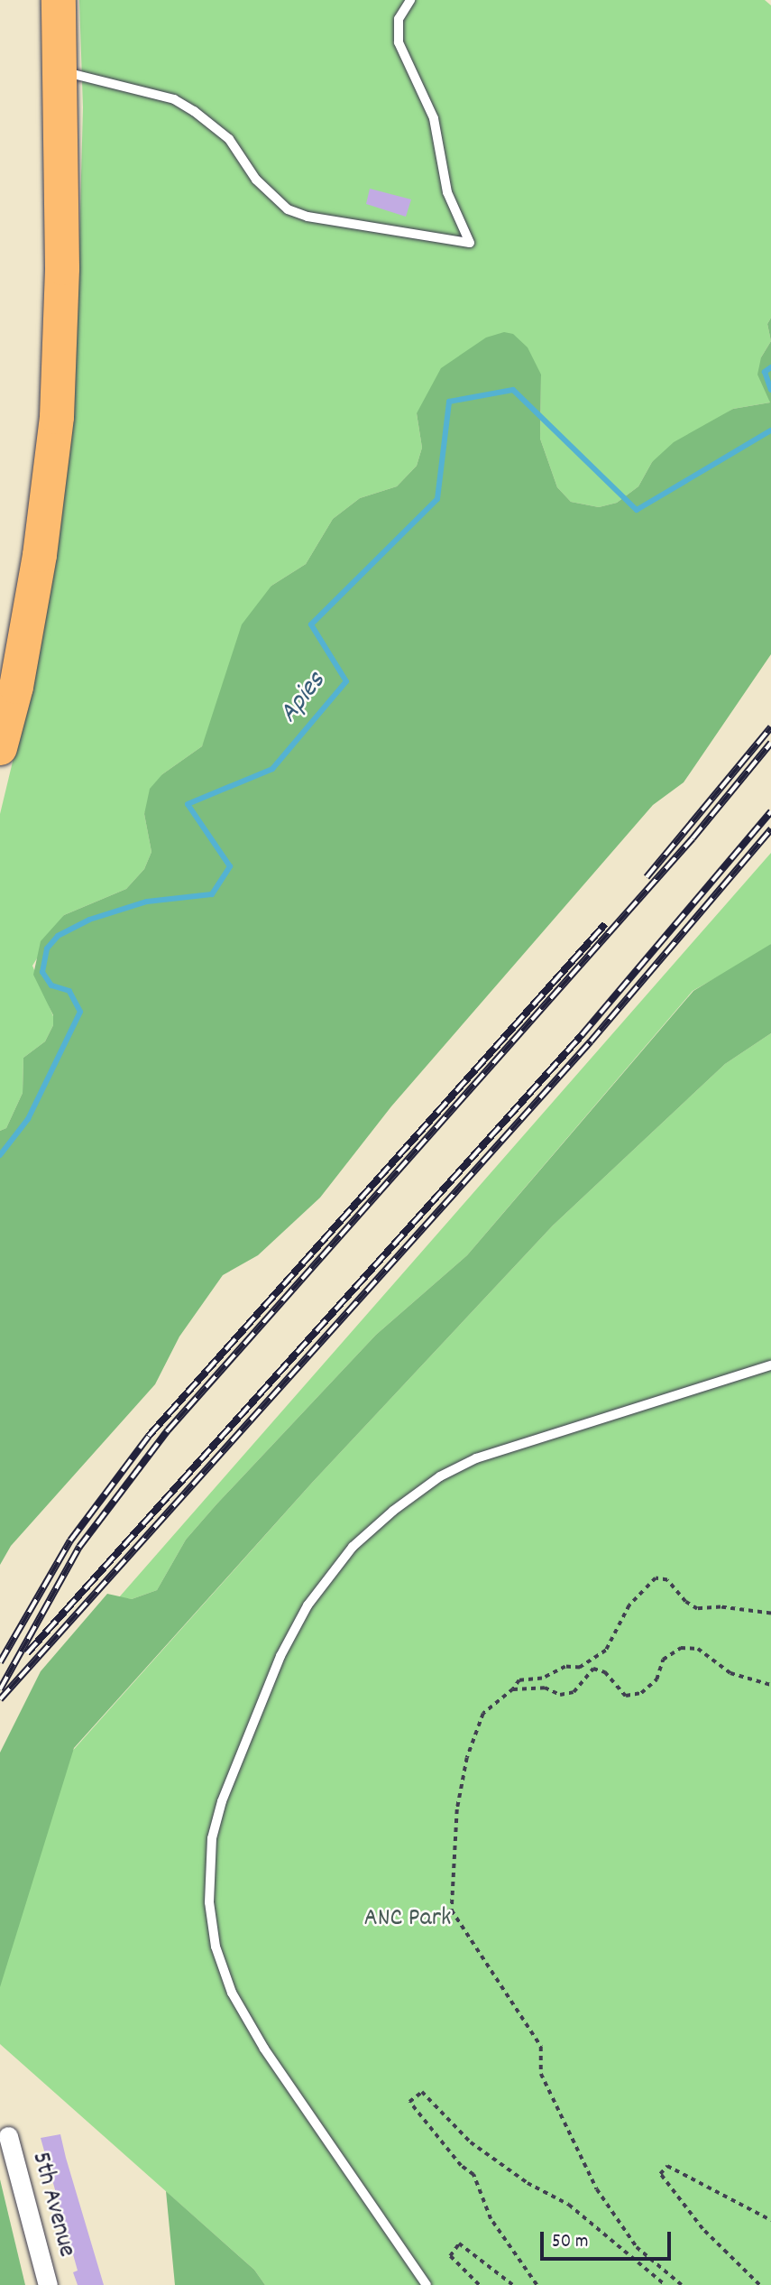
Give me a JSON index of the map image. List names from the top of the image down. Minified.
{"streets":{"street":["5th Avenue"]},"water":["Apies"],"parks":["ANC Park"],"scale_bar":"50 m"}
